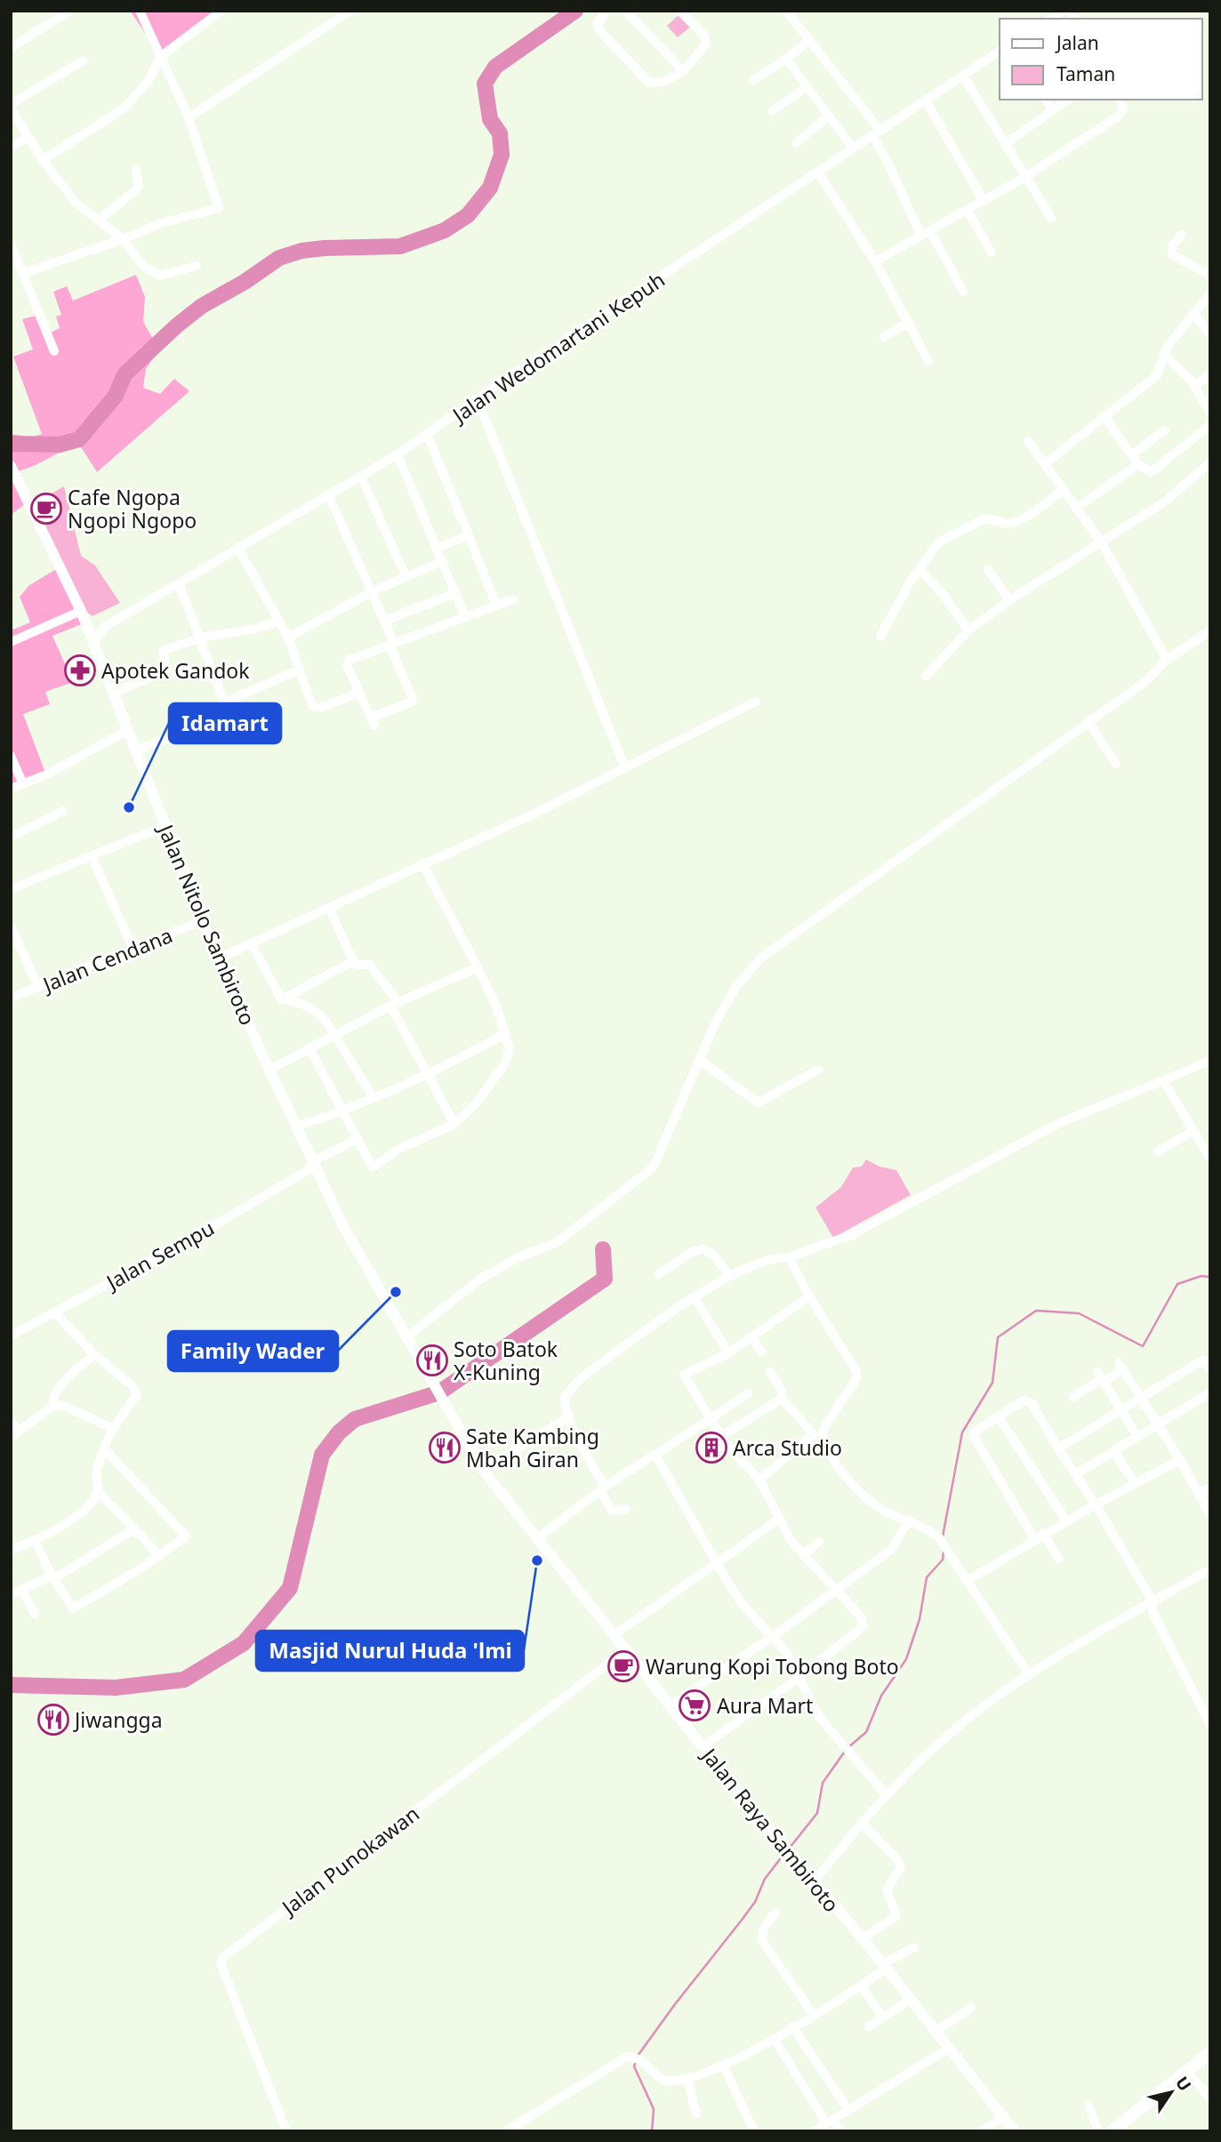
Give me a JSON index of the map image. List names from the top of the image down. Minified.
{"streets":{"street":["Jalan Wedomartani Kepuh","Jalan Nitolo Sambiroto","Jalan Cendana","Jalan Sempu","Jalan Raya Sambiroto","Jalan Punokawan"]},"crossings":[["Jalan Wedomartani Kepuh","Jalan Nitolo Sambiroto"],["Jalan Nitolo Sambiroto","Jalan Cendana"],["Jalan Nitolo Sambiroto","Jalan Sempu"],["Jalan Nitolo Sambiroto","Jalan Raya Sambiroto"],["Jalan Raya Sambiroto","Jalan Punokawan"]],"places":{"cafe":["Cafe Ngopa Ngopi Ngopo","Warung Kopi Tobong Boto"],"pharmacy":["Apotek Gandok"],"other":["Idamart","Family Wader","Masjid Nurul Huda 'lmi"],"restaurant":["Soto Batok X-Kuning","Sate Kambing Mbah Giran","Jiwangga"],"building":["Arca Studio"],"supermarket":["Aura Mart"]},"legend":["Jalan","Taman"],"north":"top right"}
